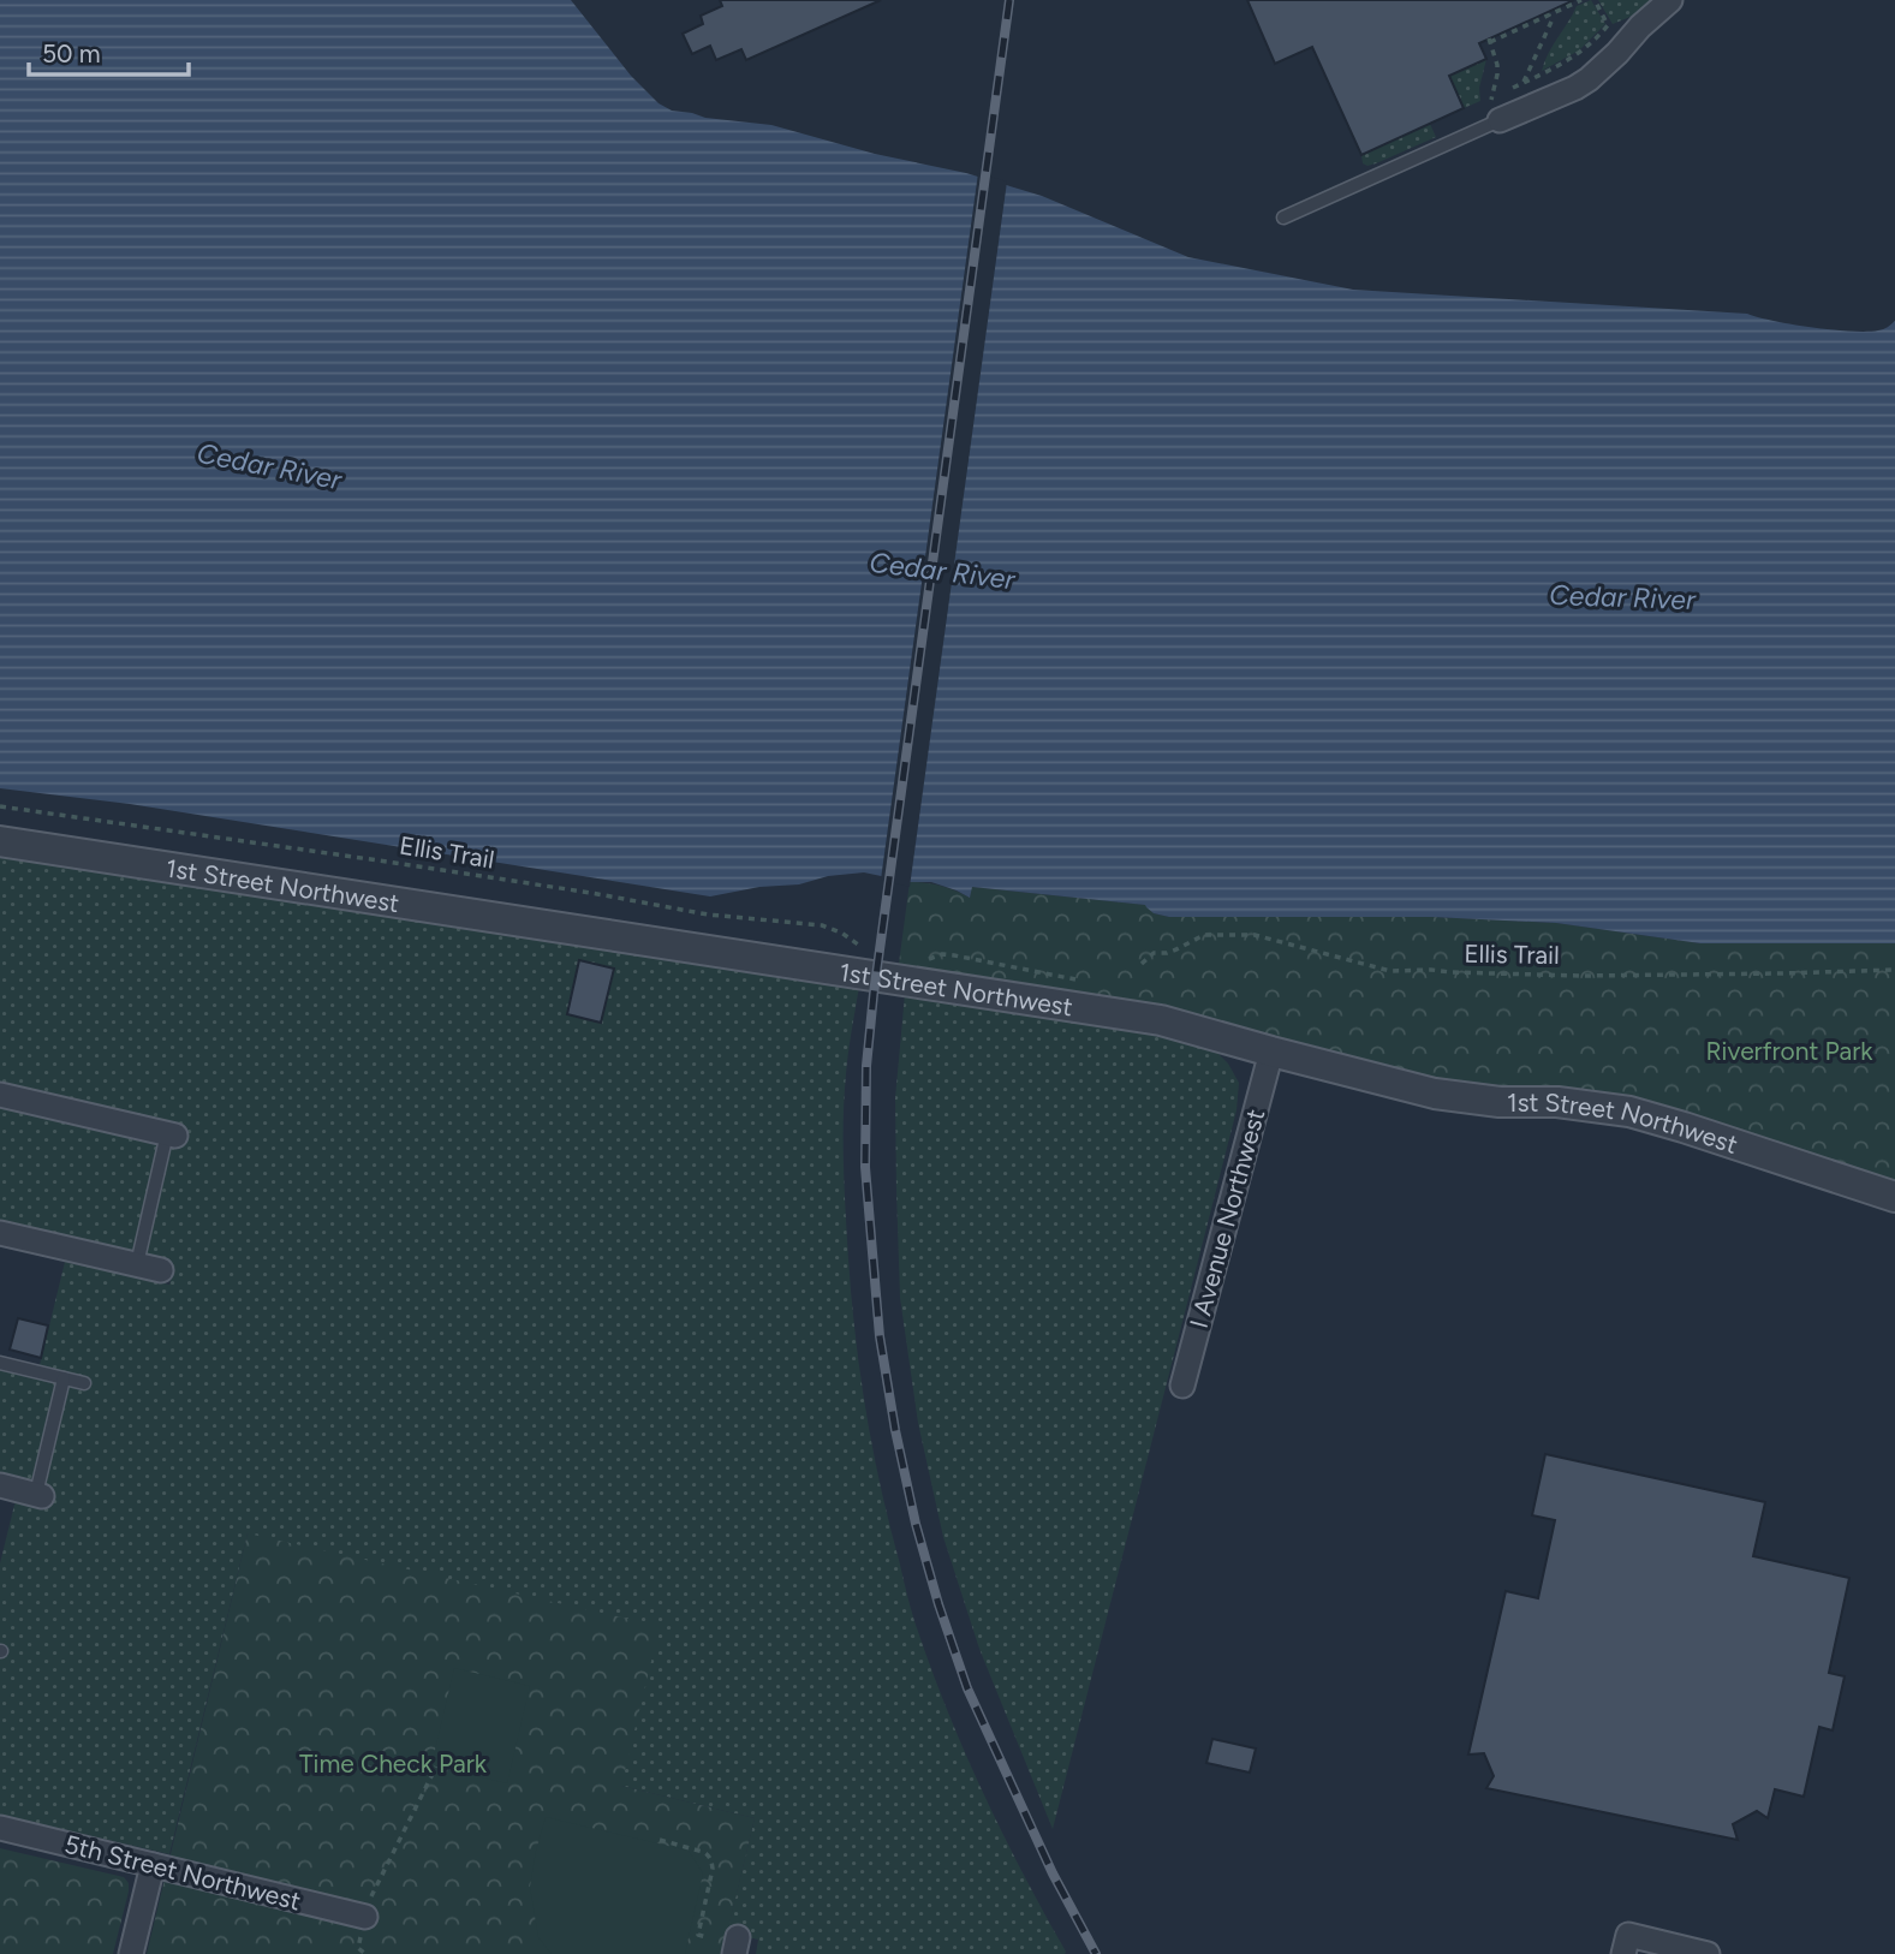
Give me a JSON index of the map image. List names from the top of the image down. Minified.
{"streets":{"street":["1st Street Northwest","I Avenue Northwest","5th Street Northwest"],"path":["Ellis Trail"]},"crossings":[["1st Street Northwest","I Avenue Northwest"]],"water":["Cedar River"],"parks":["Riverfront Park","Time Check Park"],"scale_bar":"50 m"}
